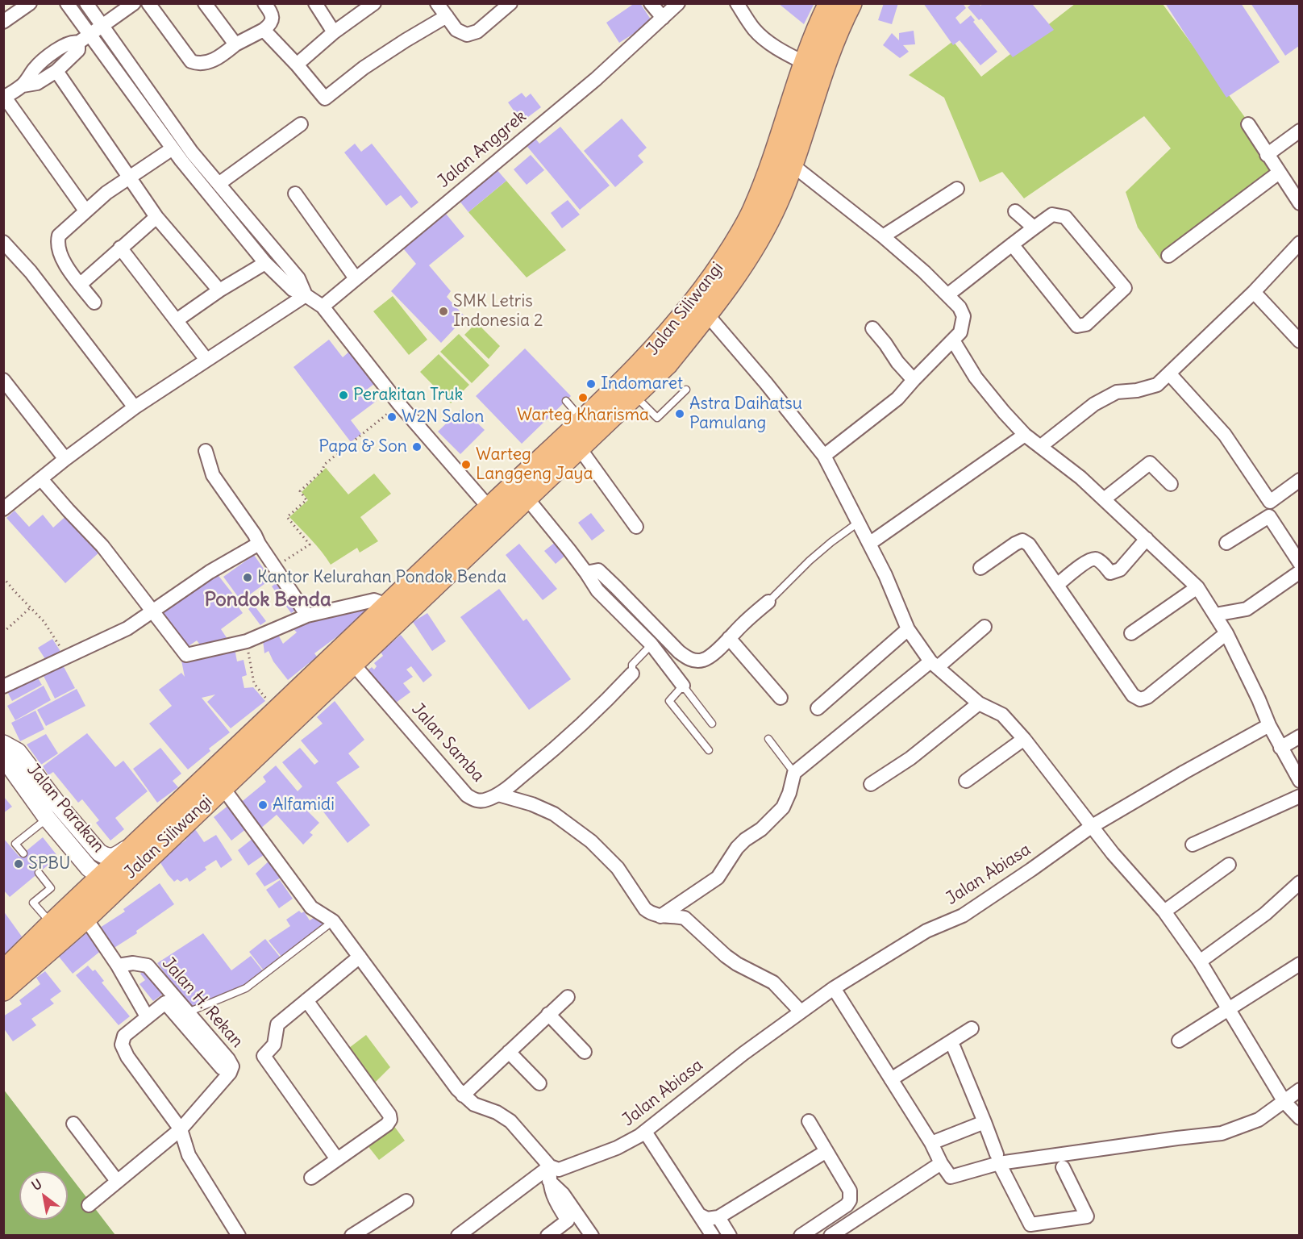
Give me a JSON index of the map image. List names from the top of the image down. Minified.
{"streets":{"main road":["Jalan Siliwangi"],"street":["Jalan Anggrek","Jalan Samba","Jalan Parakan","Jalan Abiasa","Jalan H. Rekan"]},"crossings":[["Jalan Siliwangi","Jalan Samba"],["Jalan Siliwangi","Jalan Parakan"]],"districts":["Pondok Benda"],"places":["SMK Letris Indonesia 2","Indomaret","Perakitan Truk","Warteg Kharisma","Astra Daihatsu Pamulang","W2N Salon","Papa & Son","Warteg Langgeng Jaya","Kantor Kelurahan Pondok Benda","Alfamidi","SPBU"],"north":"top left"}
